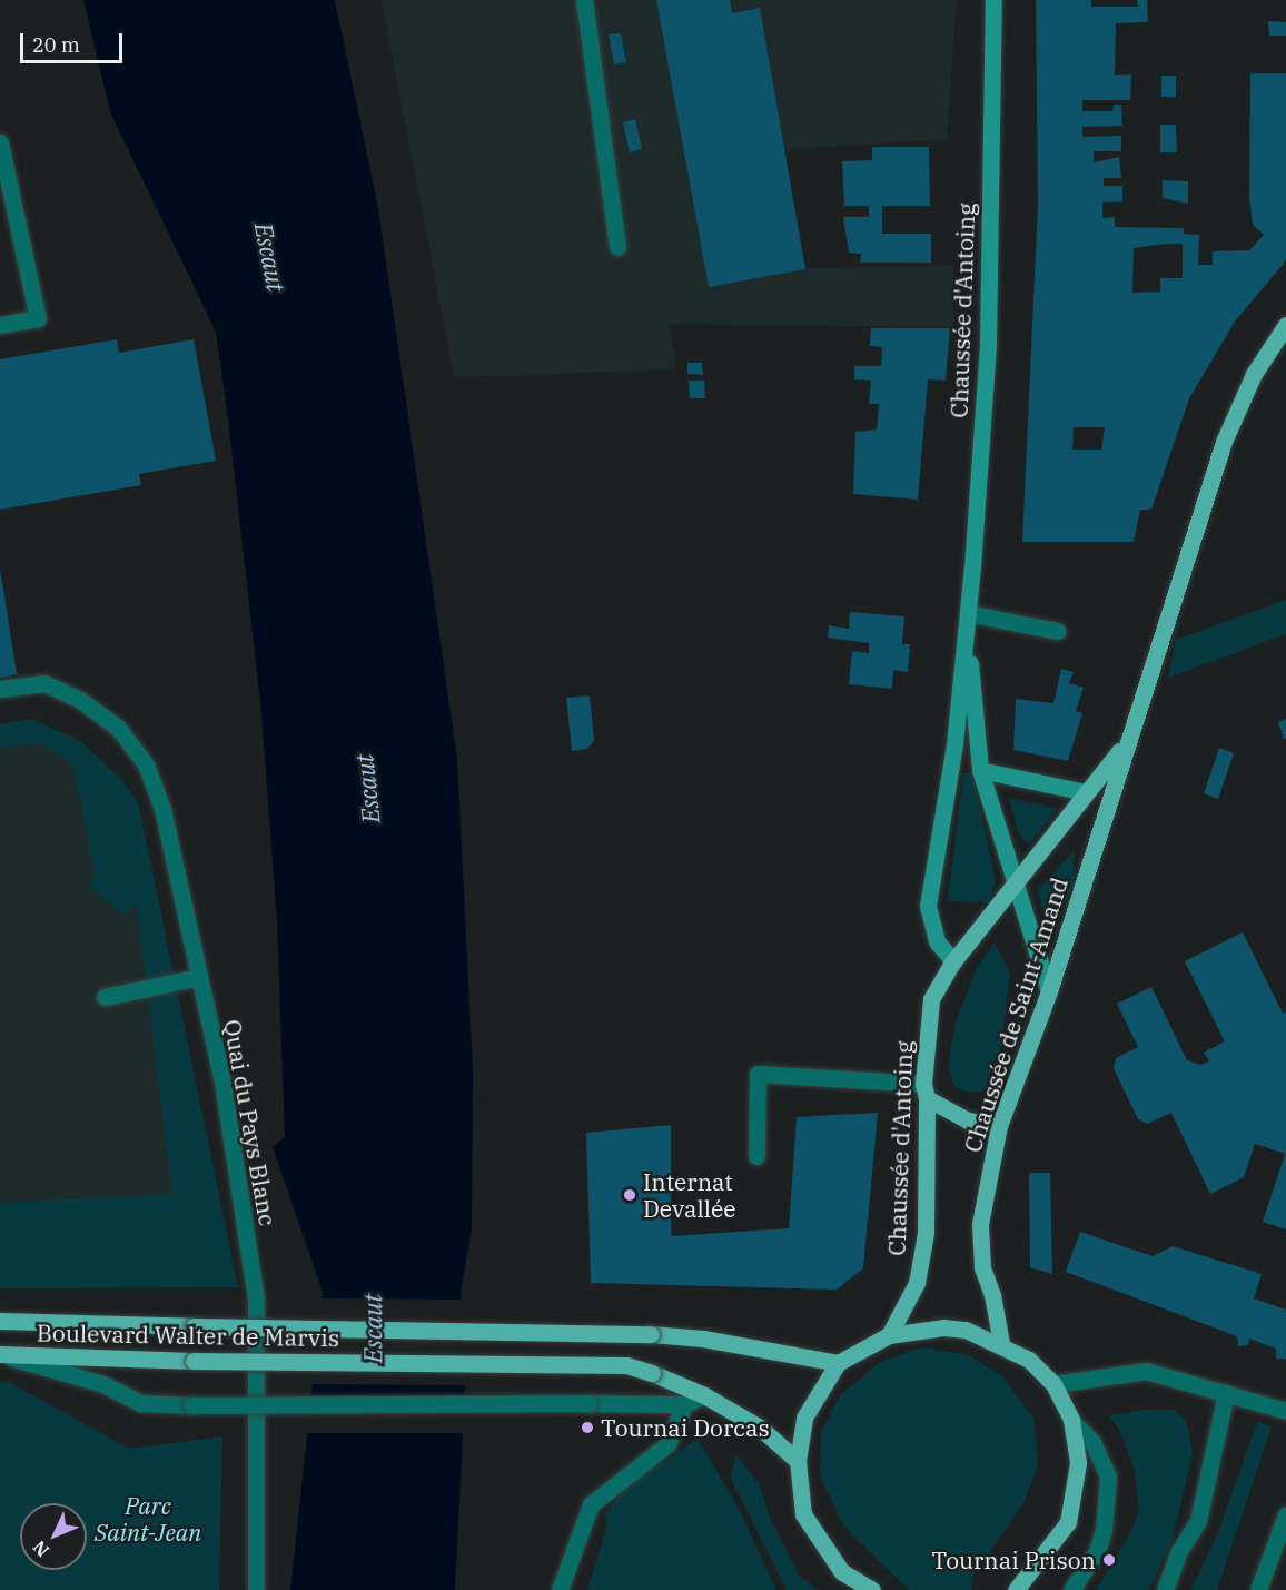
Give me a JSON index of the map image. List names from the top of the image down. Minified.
{"streets":{"main road":["Chaussée d'Antoing","Chaussée de Saint-Amand","Boulevard Walter de Marvis"],"street":["Quai du Pays Blanc"]},"crossings":[["Chaussée d'Antoing","Chaussée de Saint-Amand"]],"water":["Escaut"],"parks":["Parc Saint-Jean"],"places":["Internat Devallée","Tournai Dorcas","Tournai Prison"],"scale_bar":"20 m","north":"bottom left"}
